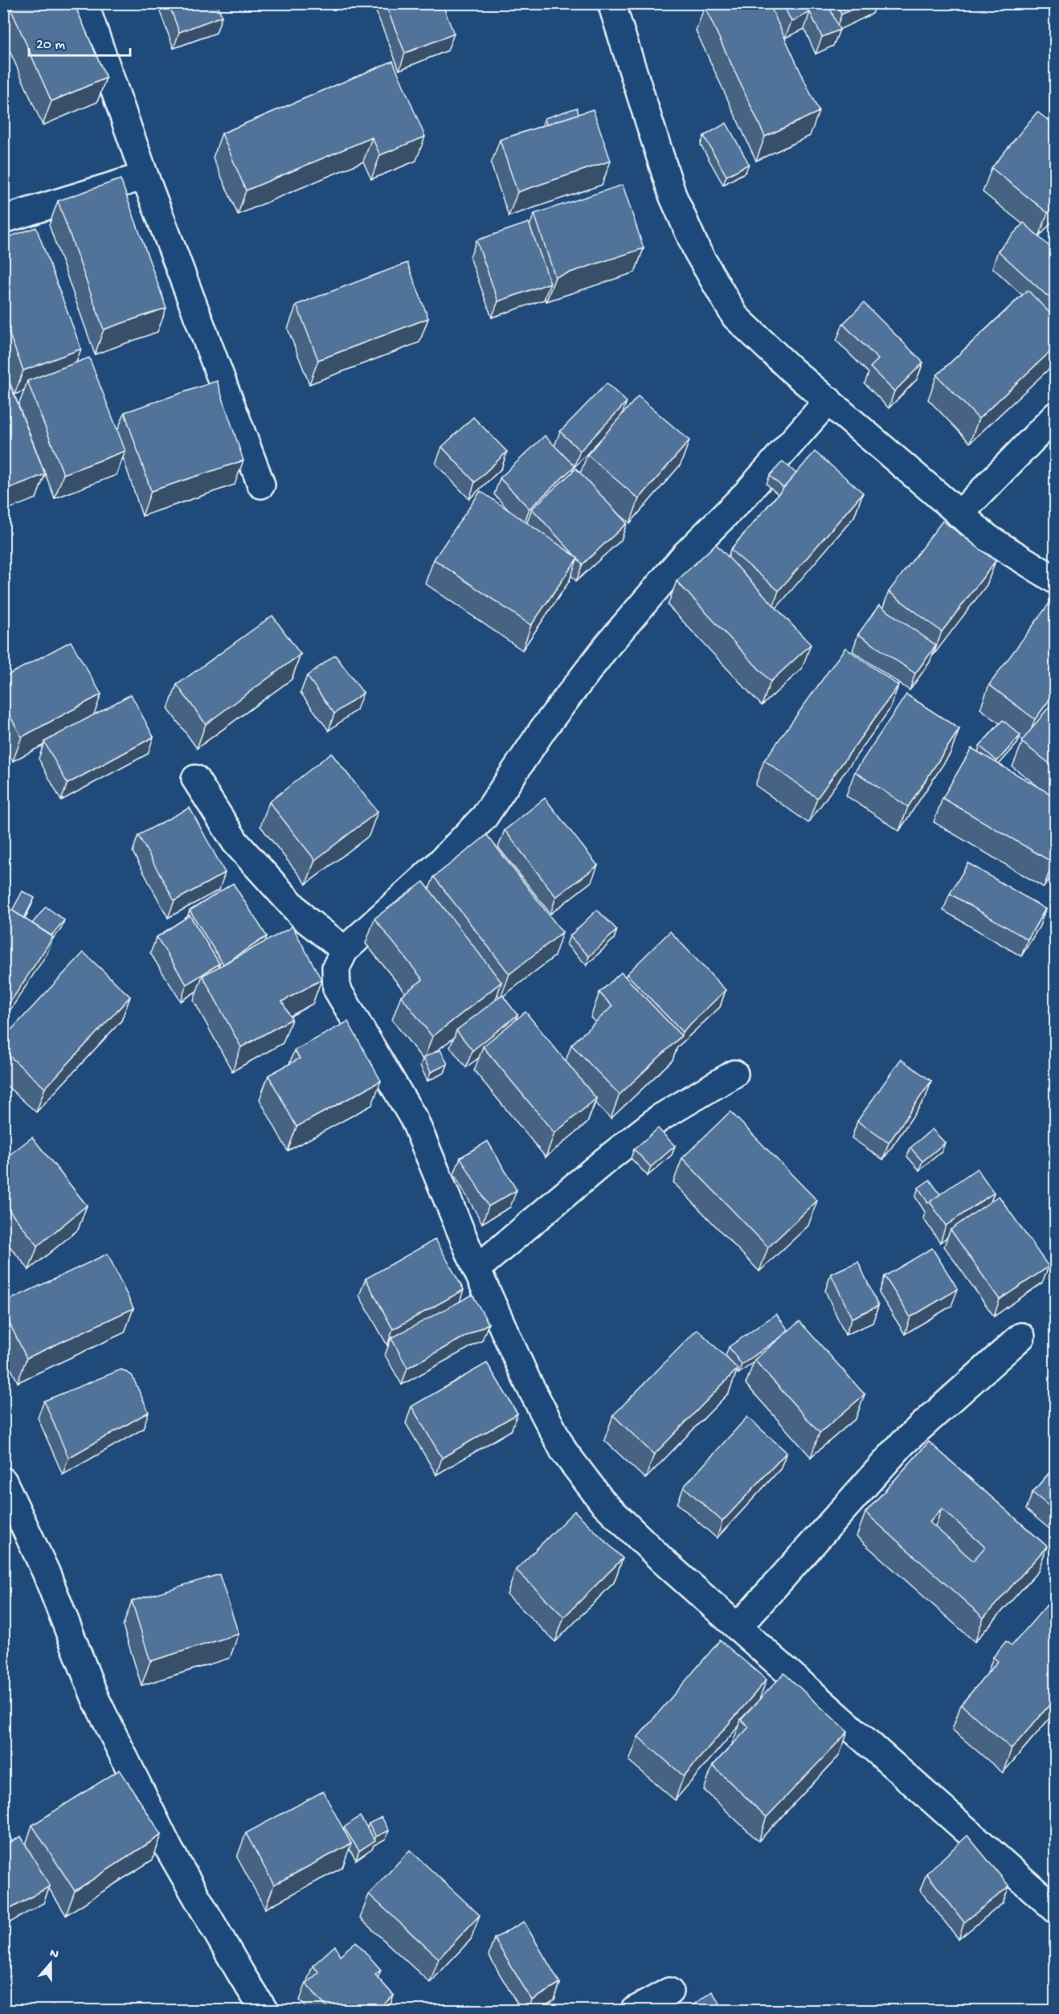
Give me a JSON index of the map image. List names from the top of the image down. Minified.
{"scale_bar":"20 m","north":"top"}
